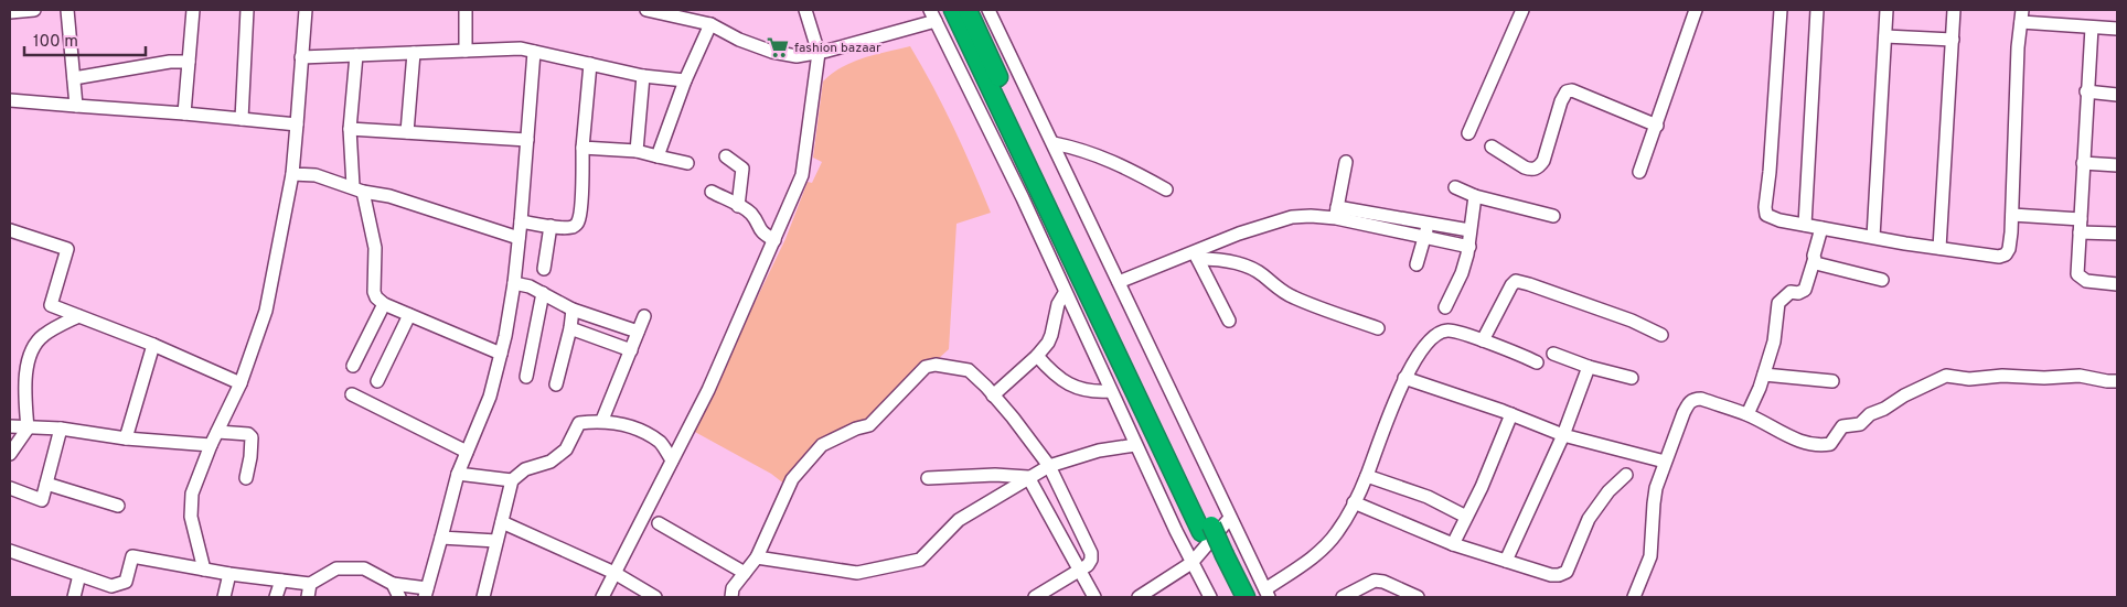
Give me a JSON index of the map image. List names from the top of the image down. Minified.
{"places":{"supermarket":["fashion bazaar"]},"scale_bar":"100 m"}
